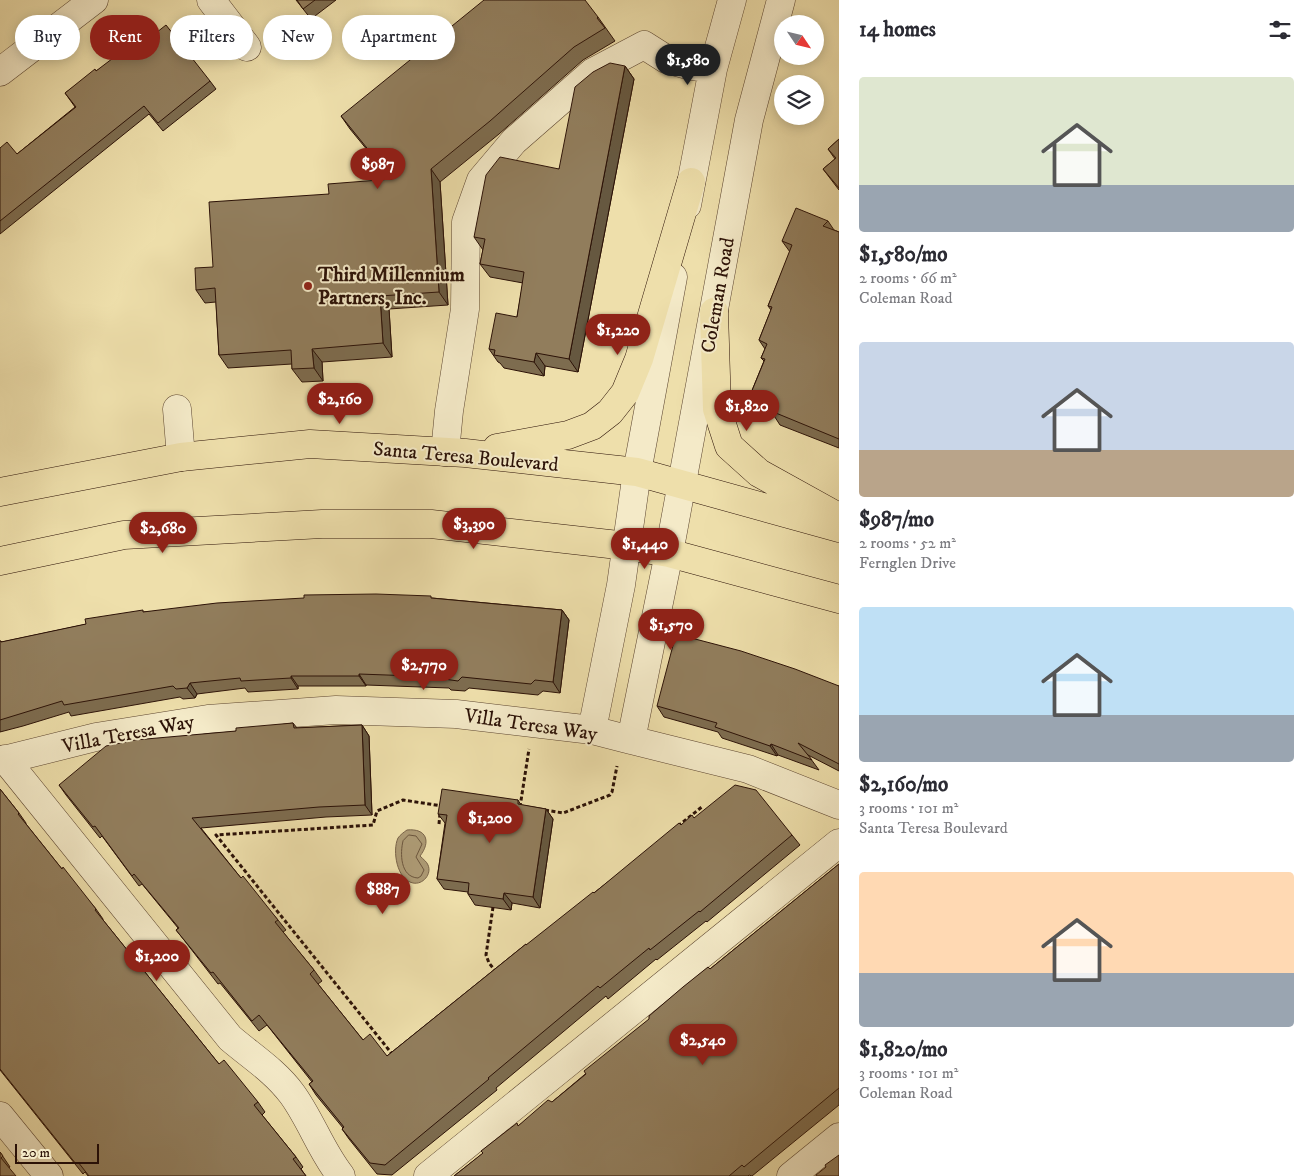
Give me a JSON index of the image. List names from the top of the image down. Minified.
{"streets":{"main road":["Santa Teresa Boulevard"],"street":["Coleman Road","Villa Teresa Way"]},"crossings":[["Coleman Road","Santa Teresa Boulevard"],["Coleman Road","Villa Teresa Way"]],"places":["Third Millennium Partners, Inc."],"scale_bar":"20 m","north":"bottom right","page":{"heading":"14 homes","chip":["Buy","Rent","Filters","New","Apartment"],"price":["$1,580","$987","$1,220","$2,160","$1,820","$3,390","$2,680","$1,440","$1,570","$2,770","$1,200","$887","$1,200","$2,540"],"list":[{"name":"$1,580/mo","note":"2 rooms · 66 m² · Coleman Road"},{"name":"$987/mo","note":"2 rooms · 52 m² · Fernglen Drive"},{"name":"$2,160/mo","note":"3 rooms · 101 m² · Santa Teresa Boulevard"},{"name":"$1,820/mo","note":"3 rooms · 101 m² · Coleman Road"}],"scale":"20 m"}}
